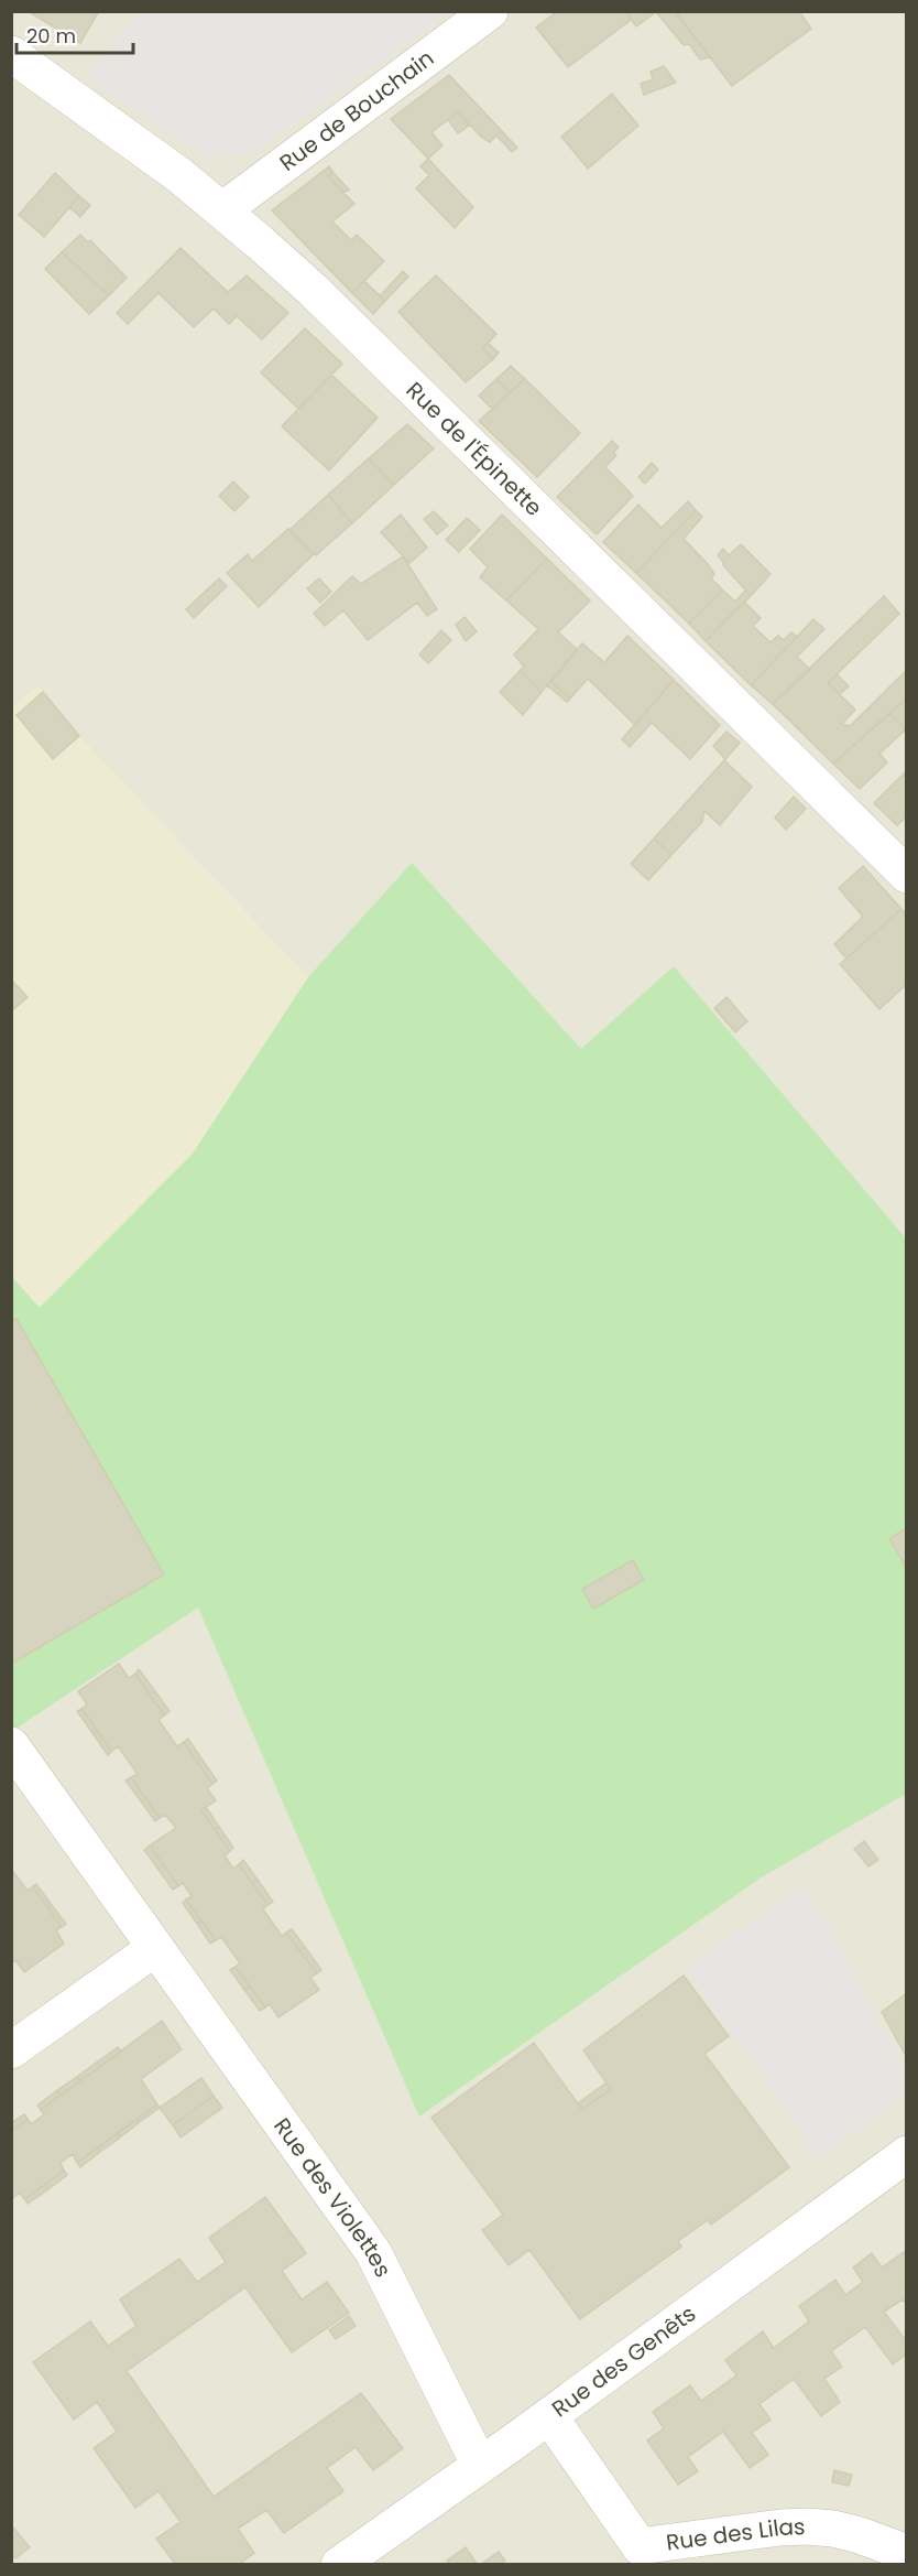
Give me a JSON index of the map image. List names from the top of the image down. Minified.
{"streets":{"street":["Rue de Bouchain","Rue de l'Épinette","Rue des Violettes","Rue des Genêts","Rue des Lilas"]},"crossings":[["Rue de Bouchain","Rue de l'Épinette"],["Rue des Violettes","Rue des Genêts"],["Rue des Genêts","Rue des Lilas"]],"scale_bar":"20 m"}
